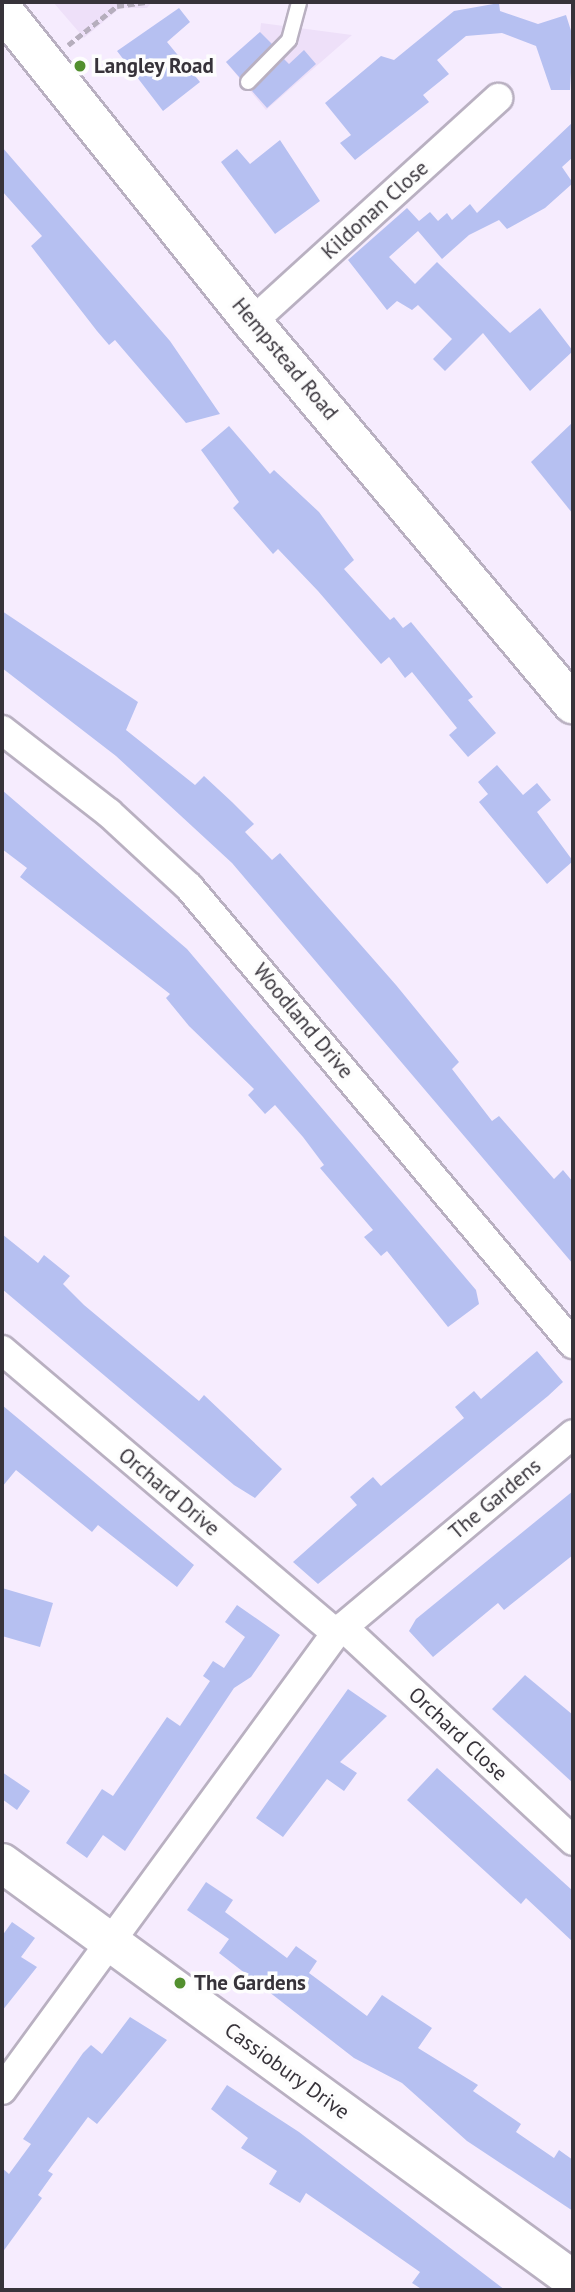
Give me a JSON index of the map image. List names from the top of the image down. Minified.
{"streets":{"main road":["Hempstead Road","Cassiobury Drive"],"street":["Kildonan Close","Woodland Drive","Orchard Drive","The Gardens","Orchard Close"]},"crossings":[["Kildonan Close","Hempstead Road"],["Orchard Drive","The Gardens"],["Orchard Drive","Orchard Close"],["The Gardens","Orchard Close"],["The Gardens","Cassiobury Drive"]],"places":["Langley Road","The Gardens"]}
